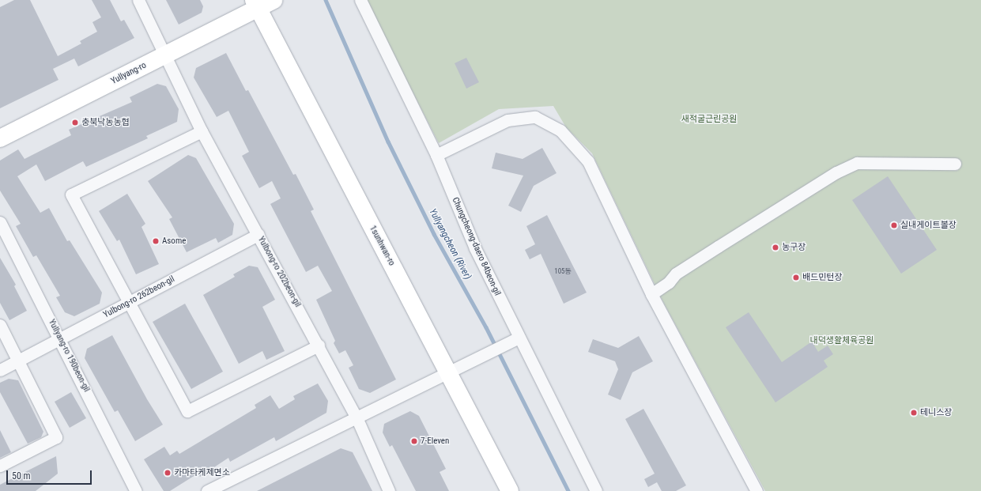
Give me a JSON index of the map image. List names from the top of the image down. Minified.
{"streets":{"main road":["Yullyang-ro","1sunhwan-ro"],"street":["Chungcheong-daero 84beon-gil","Yulbong-ro 202beon-gil","Yulbong-ro 262beon-gil","Yullyang-ro 190beon-gil"]},"crossings":[["Yullyang-ro","1sunhwan-ro"],["Yullyang-ro","Yulbong-ro 202beon-gil"],["Yulbong-ro 202beon-gil","Yulbong-ro 262beon-gil"],["Yulbong-ro 262beon-gil","Yullyang-ro 190beon-gil"]],"water":["Yullyangcheon (River)"],"parks":["새적굴근린공원","내덕생활체육공원"],"places":["충북낙농농협","실내게이트볼장","Asome","농구장","배드민턴장","테니스장","7-Eleven","카마타케제면소"],"house_numbers":["105동"],"scale_bar":"50 m"}
